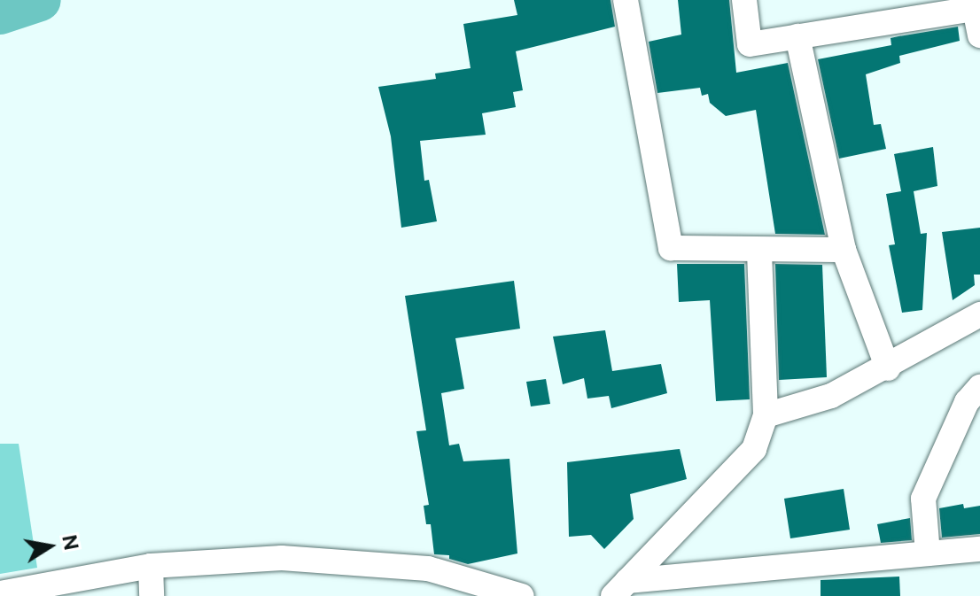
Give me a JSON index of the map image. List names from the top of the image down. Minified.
{"north":"right"}
